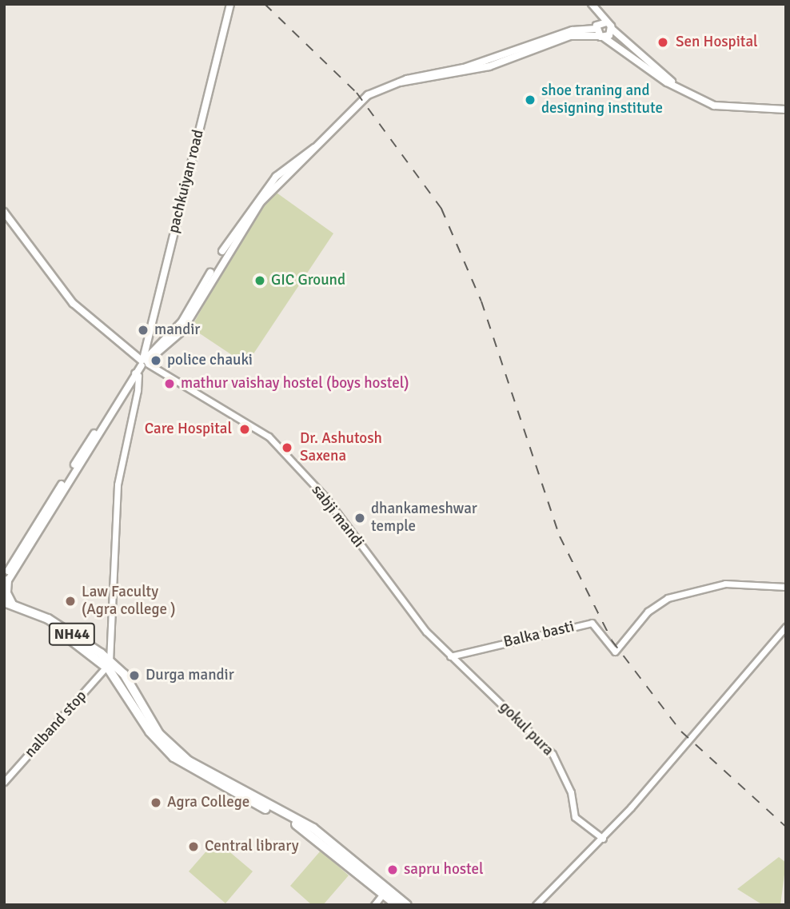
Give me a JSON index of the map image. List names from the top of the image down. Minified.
{"streets":{"highway":["NH44"],"main road":["pachkuiyan road"],"street":["sabji mandi","Balka basti","nalband stop","gokul pura"]},"crossings":[["pachkuiyan road","sabji mandi"],["sabji mandi","Balka basti"],["sabji mandi","gokul pura"],["NH44","nalband stop"],["Balka basti","gokul pura"]],"places":["Sen Hospital","shoe traning and designing institute","GIC Ground","mandir","police chauki","mathur vaishay hostel (boys hostel)","Care Hospital","Dr. Ashutosh Saxena","dhankameshwar temple","Law Faculty (Agra college )","Durga mandir","Agra College","Central library","sapru hostel"]}
